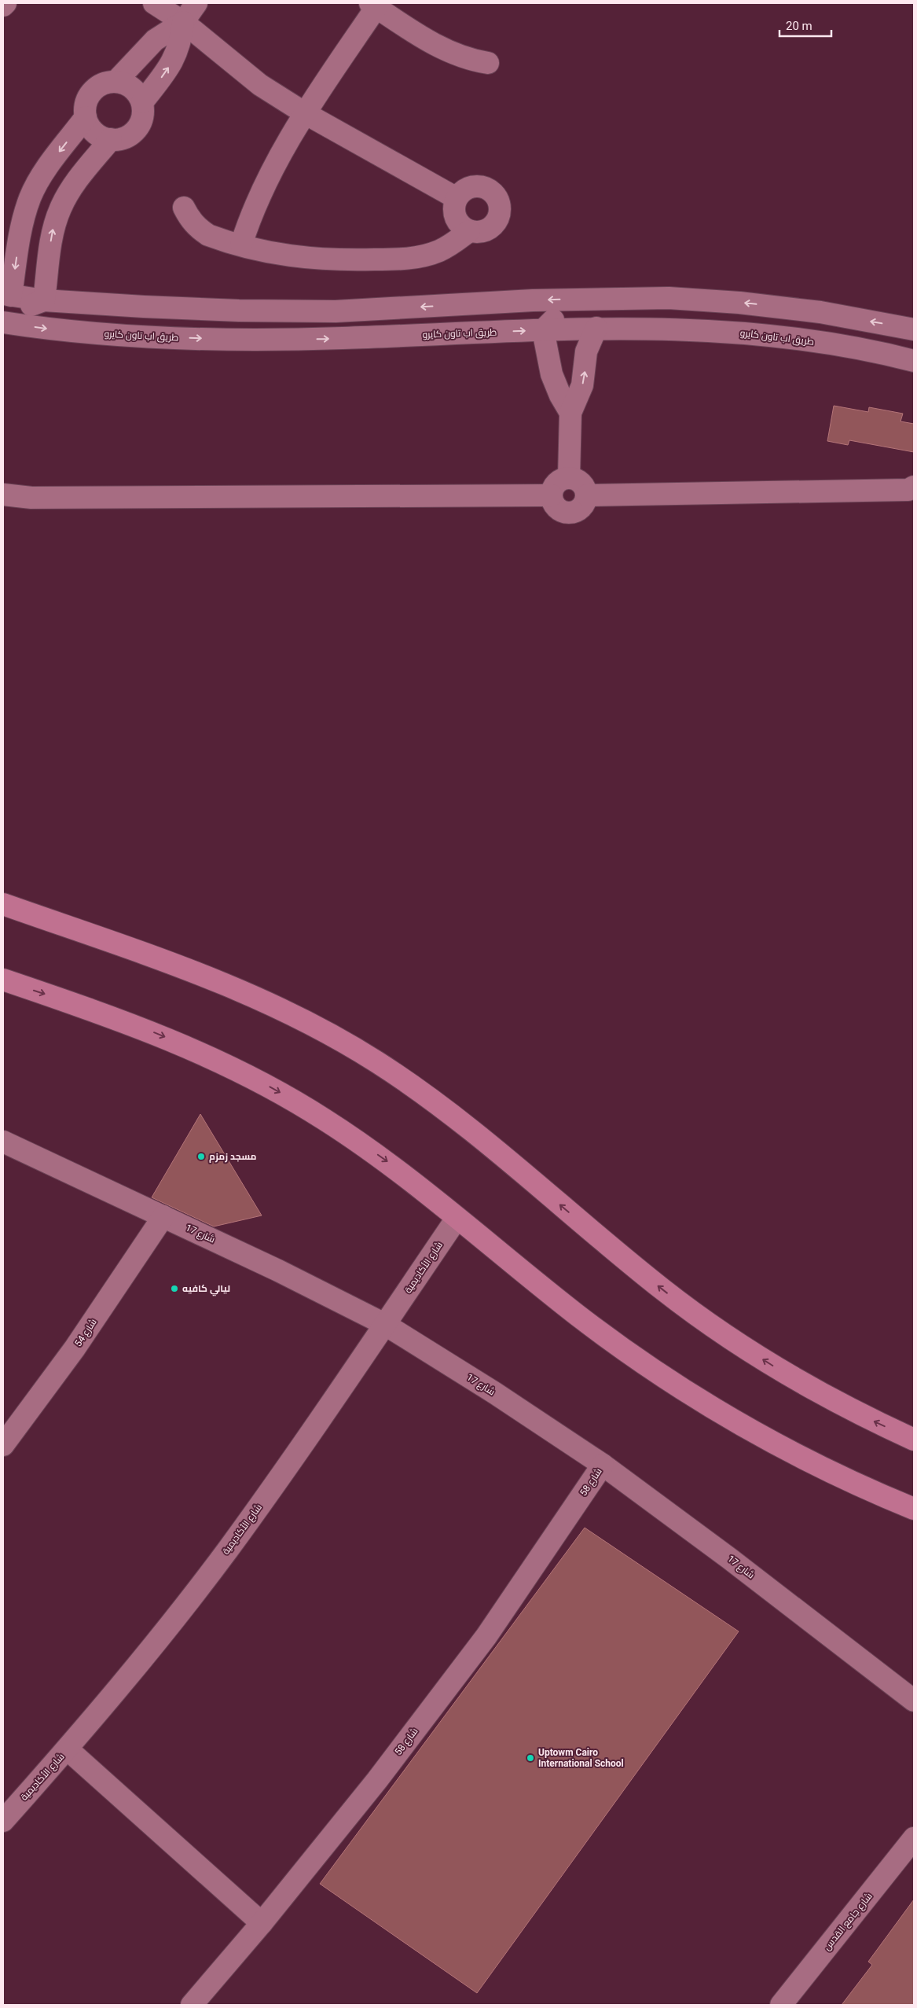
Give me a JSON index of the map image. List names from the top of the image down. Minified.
{"streets":{"street":["طريق اب تاون كايرو","شارع 17","شارع الأكاديمية","شارع 54","شارع 58","شارع جامع القدس"]},"crossings":[["شارع 17","شارع الأكاديمية"],["شارع 17","شارع 54"],["شارع 17","شارع 58"]],"places":["مسجد زمزم","ليالي كافيه","Uptowm Cairo International School"],"scale_bar":"20 m"}
